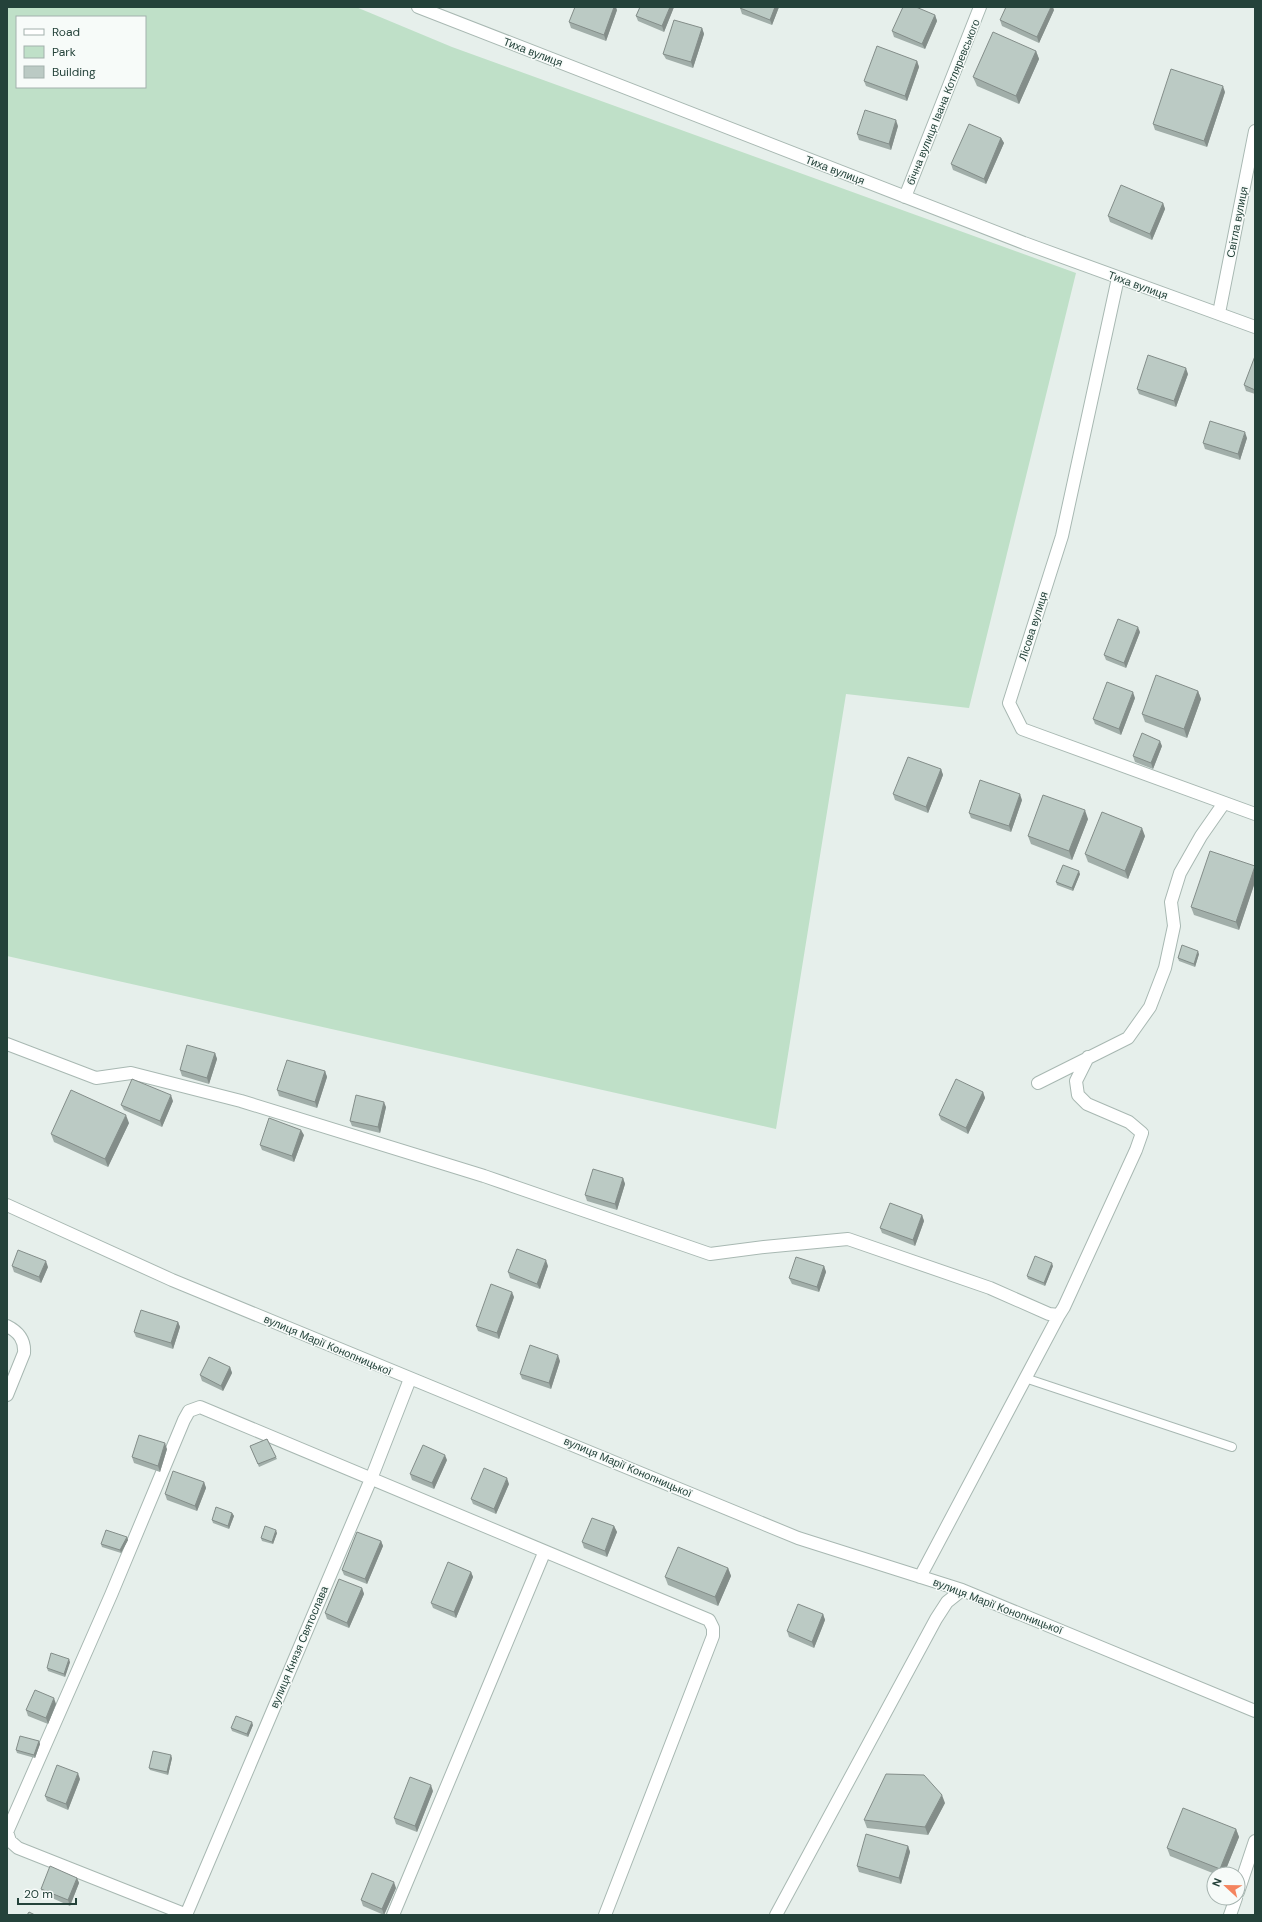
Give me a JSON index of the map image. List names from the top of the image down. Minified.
{"streets":{"street":["Тиха вулиця","бічна вулиця Івана Котляревського","Світла вулиця","Лісова вулиця","вулиця Марії Конопницької","вулиця Князя Святослава"]},"crossings":[["Тиха вулиця","бічна вулиця Івана Котляревського"],["Тиха вулиця","Світла вулиця"],["Тиха вулиця","Лісова вулиця"],["вулиця Марії Конопницької","вулиця Князя Святослава"]],"legend":["Road","Park","Building"],"scale_bar":"20 m","north":"left"}
